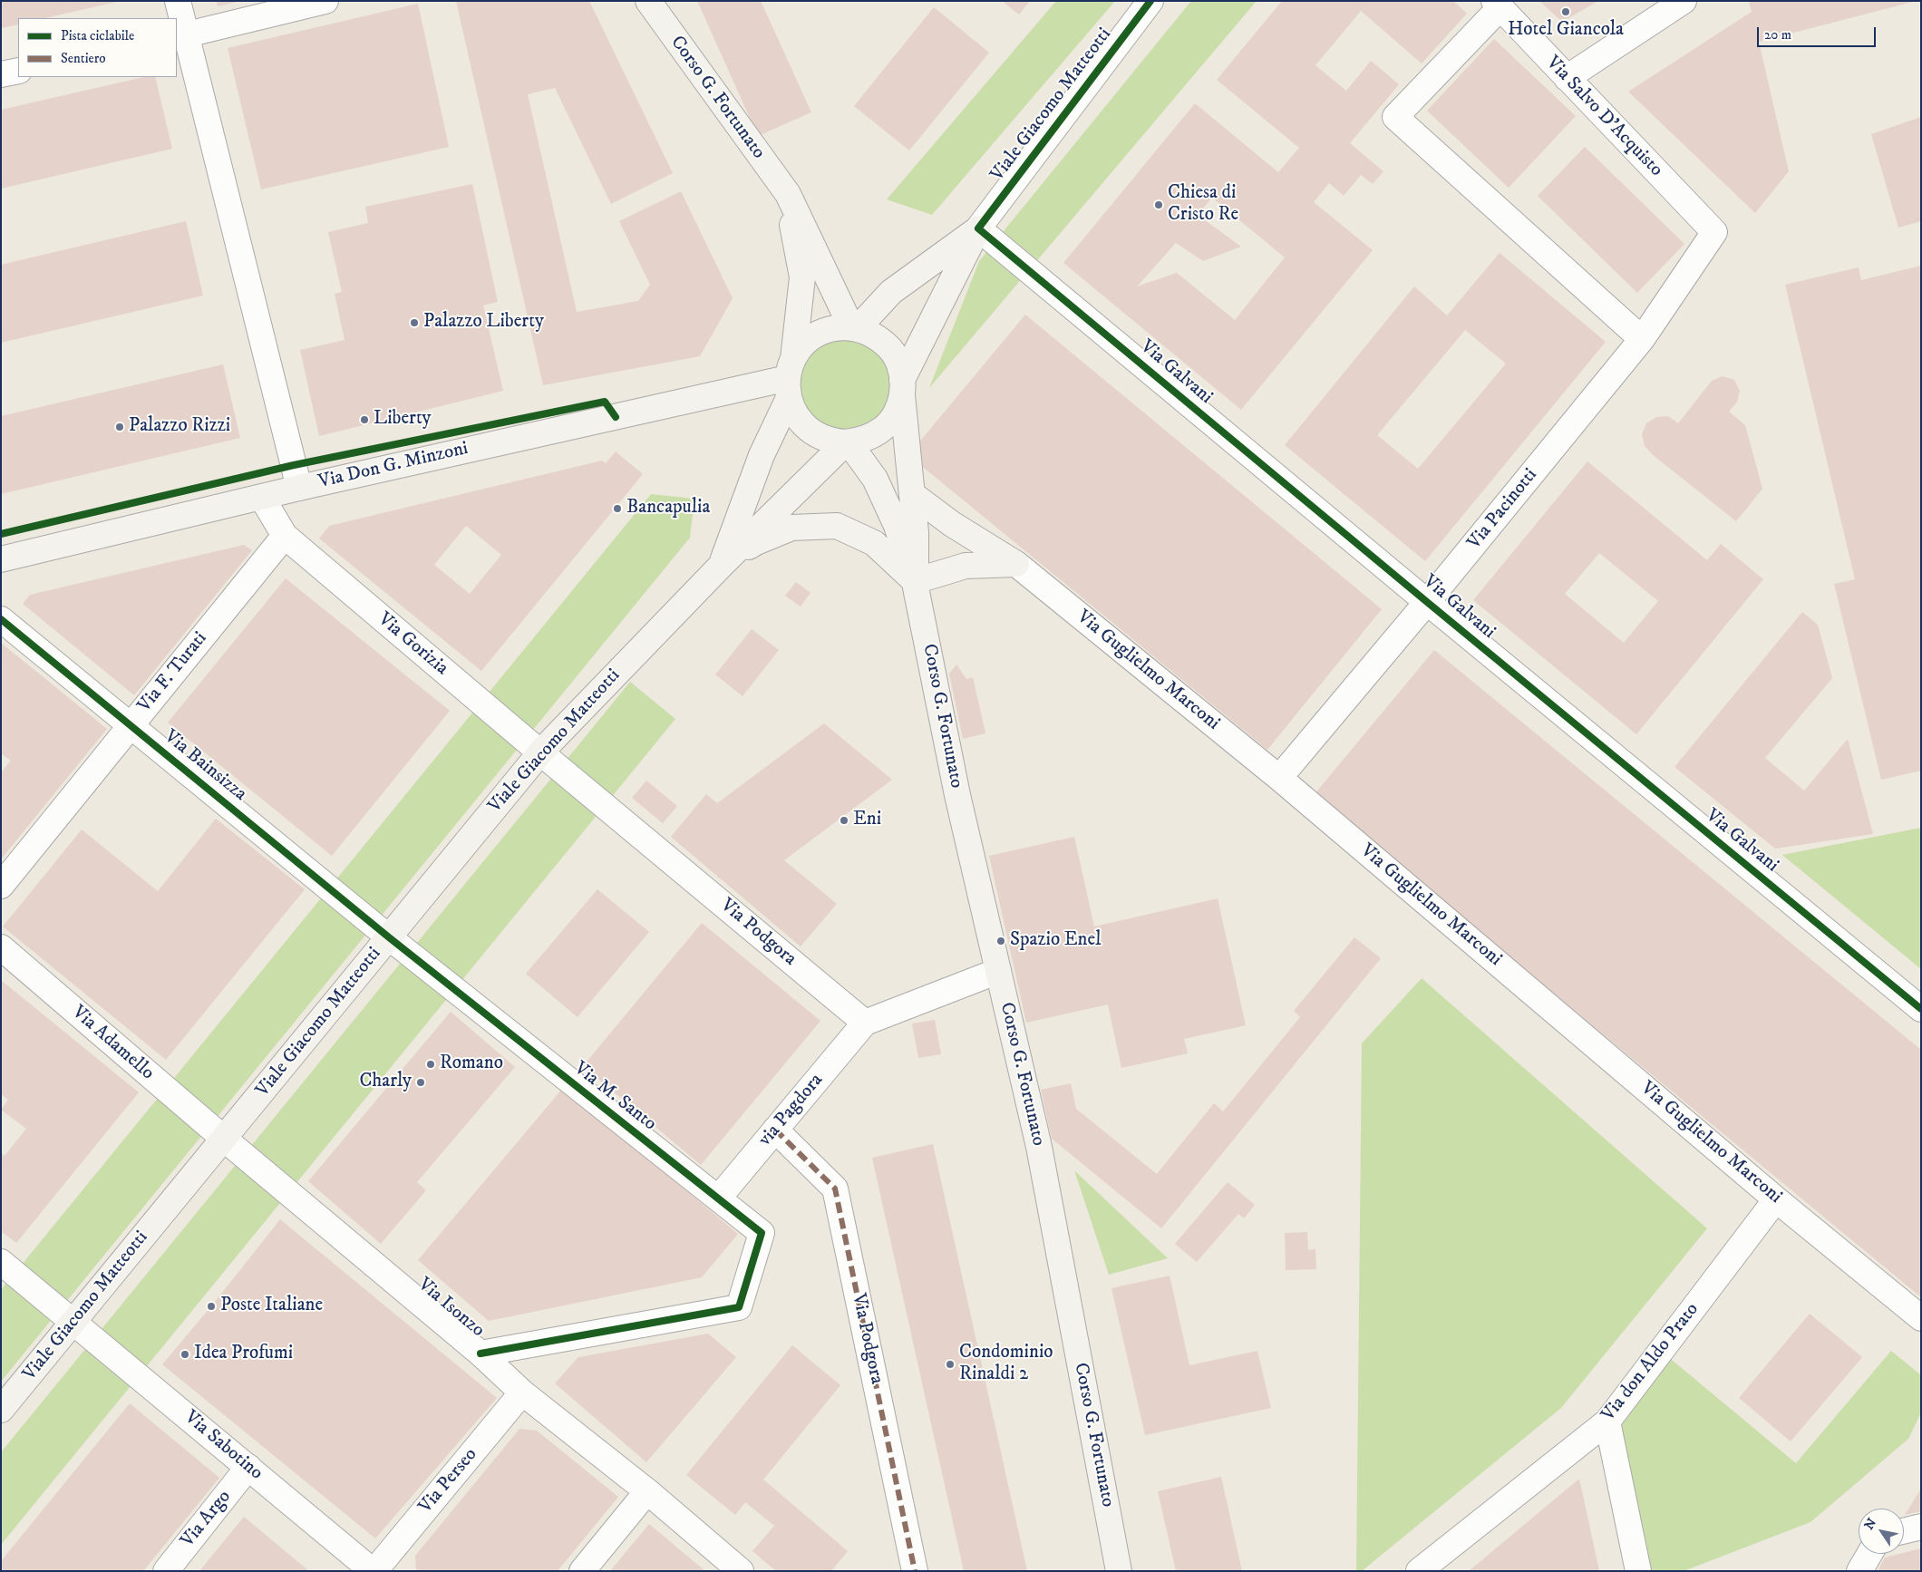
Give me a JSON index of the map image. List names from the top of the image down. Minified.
{"streets":{"main road":["Corso G. Fortunato","Viale Giacomo Matteotti","Via Don G. Minzoni"],"street":["Via Salvo D'Acquisto","Via Galvani","Via Pacinotti","Via Gorizia","Via Guglielmo Marconi","Via F. Turati","Via Bainsizza","Via Podgora","Via Adamello","Via M. Santo","via Pagdora","Via Isonzo","Via don Aldo Prato","Via Sabotino","Via Perseo","Via Argo"]},"crossings":[["Corso G. Fortunato","Via Don G. Minzoni"],["Viale Giacomo Matteotti","Via Galvani"],["Viale Giacomo Matteotti","Via Gorizia"],["Viale Giacomo Matteotti","Via Bainsizza"],["Viale Giacomo Matteotti","Via Podgora"],["Viale Giacomo Matteotti","Via Adamello"],["Viale Giacomo Matteotti","Via M. Santo"],["Viale Giacomo Matteotti","Via Isonzo"],["Viale Giacomo Matteotti","Via Sabotino"],["Via Salvo D'Acquisto","Via Pacinotti"],["Via Galvani","Via Pacinotti"],["Via Pacinotti","Via Guglielmo Marconi"],["Via Gorizia","Via F. Turati"],["Via Gorizia","Via Podgora"],["Via Guglielmo Marconi","Via don Aldo Prato"],["Via F. Turati","Via Bainsizza"],["Via Bainsizza","Via M. Santo"],["Via Podgora","via Pagdora"],["Via Adamello","Via Isonzo"],["Via M. Santo","via Pagdora"],["Via M. Santo","Via Isonzo"],["Via Isonzo","Via Perseo"],["Via Sabotino","Via Perseo"],["Via Sabotino","Via Argo"]],"places":["Hotel Giancola","Chiesa di Cristo Re","Palazzo Liberty","Liberty","Palazzo Rizzi","Bancapulia","Eni","Spazio Enel","Romano","Charly","Poste Italiane","Idea Profumi","Condominio Rinaldi 2"],"legend":["Pista ciclabile","Sentiero"],"scale_bar":"20 m","north":"top left"}
